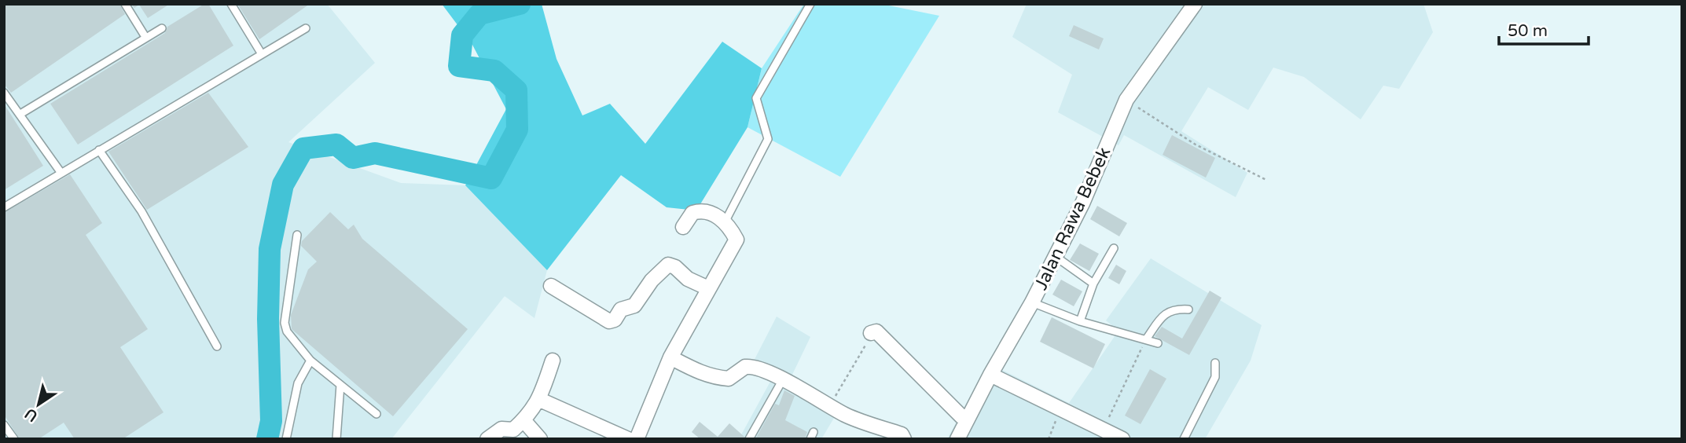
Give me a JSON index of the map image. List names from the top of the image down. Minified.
{"streets":{"street":["Jalan Rawa Bebek"]},"scale_bar":"50 m","north":"bottom left"}
